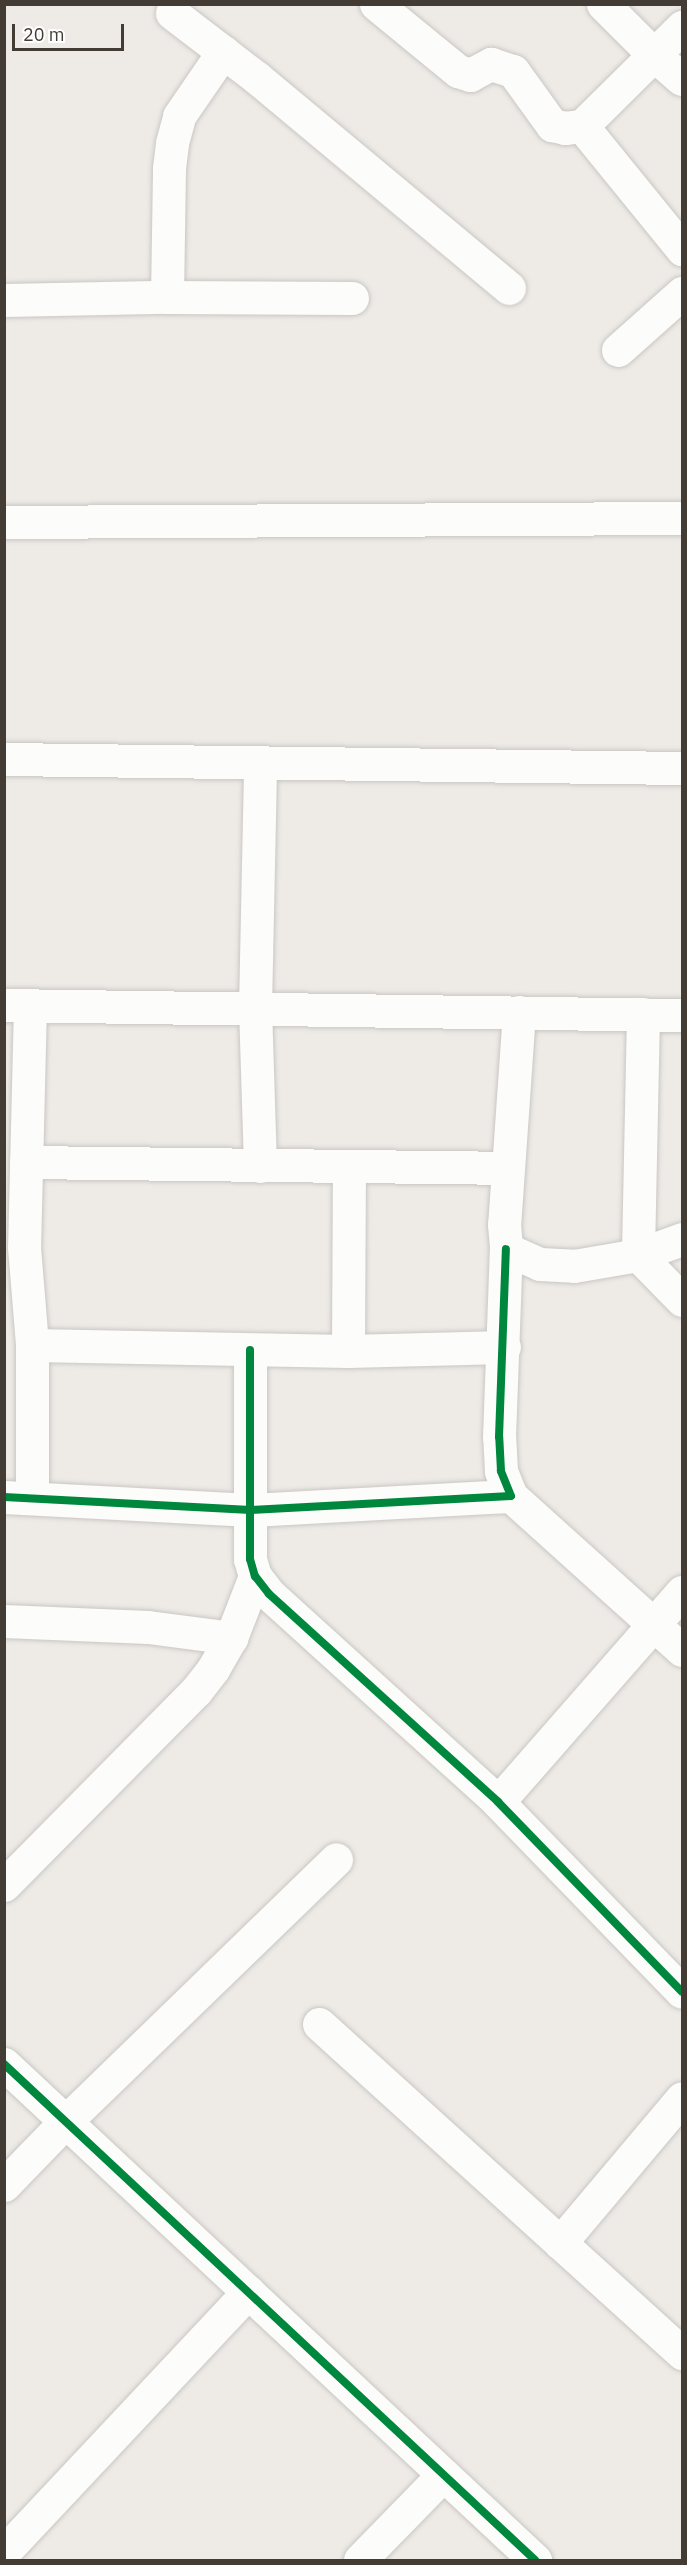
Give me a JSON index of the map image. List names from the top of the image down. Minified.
{"scale_bar":"20 m"}
